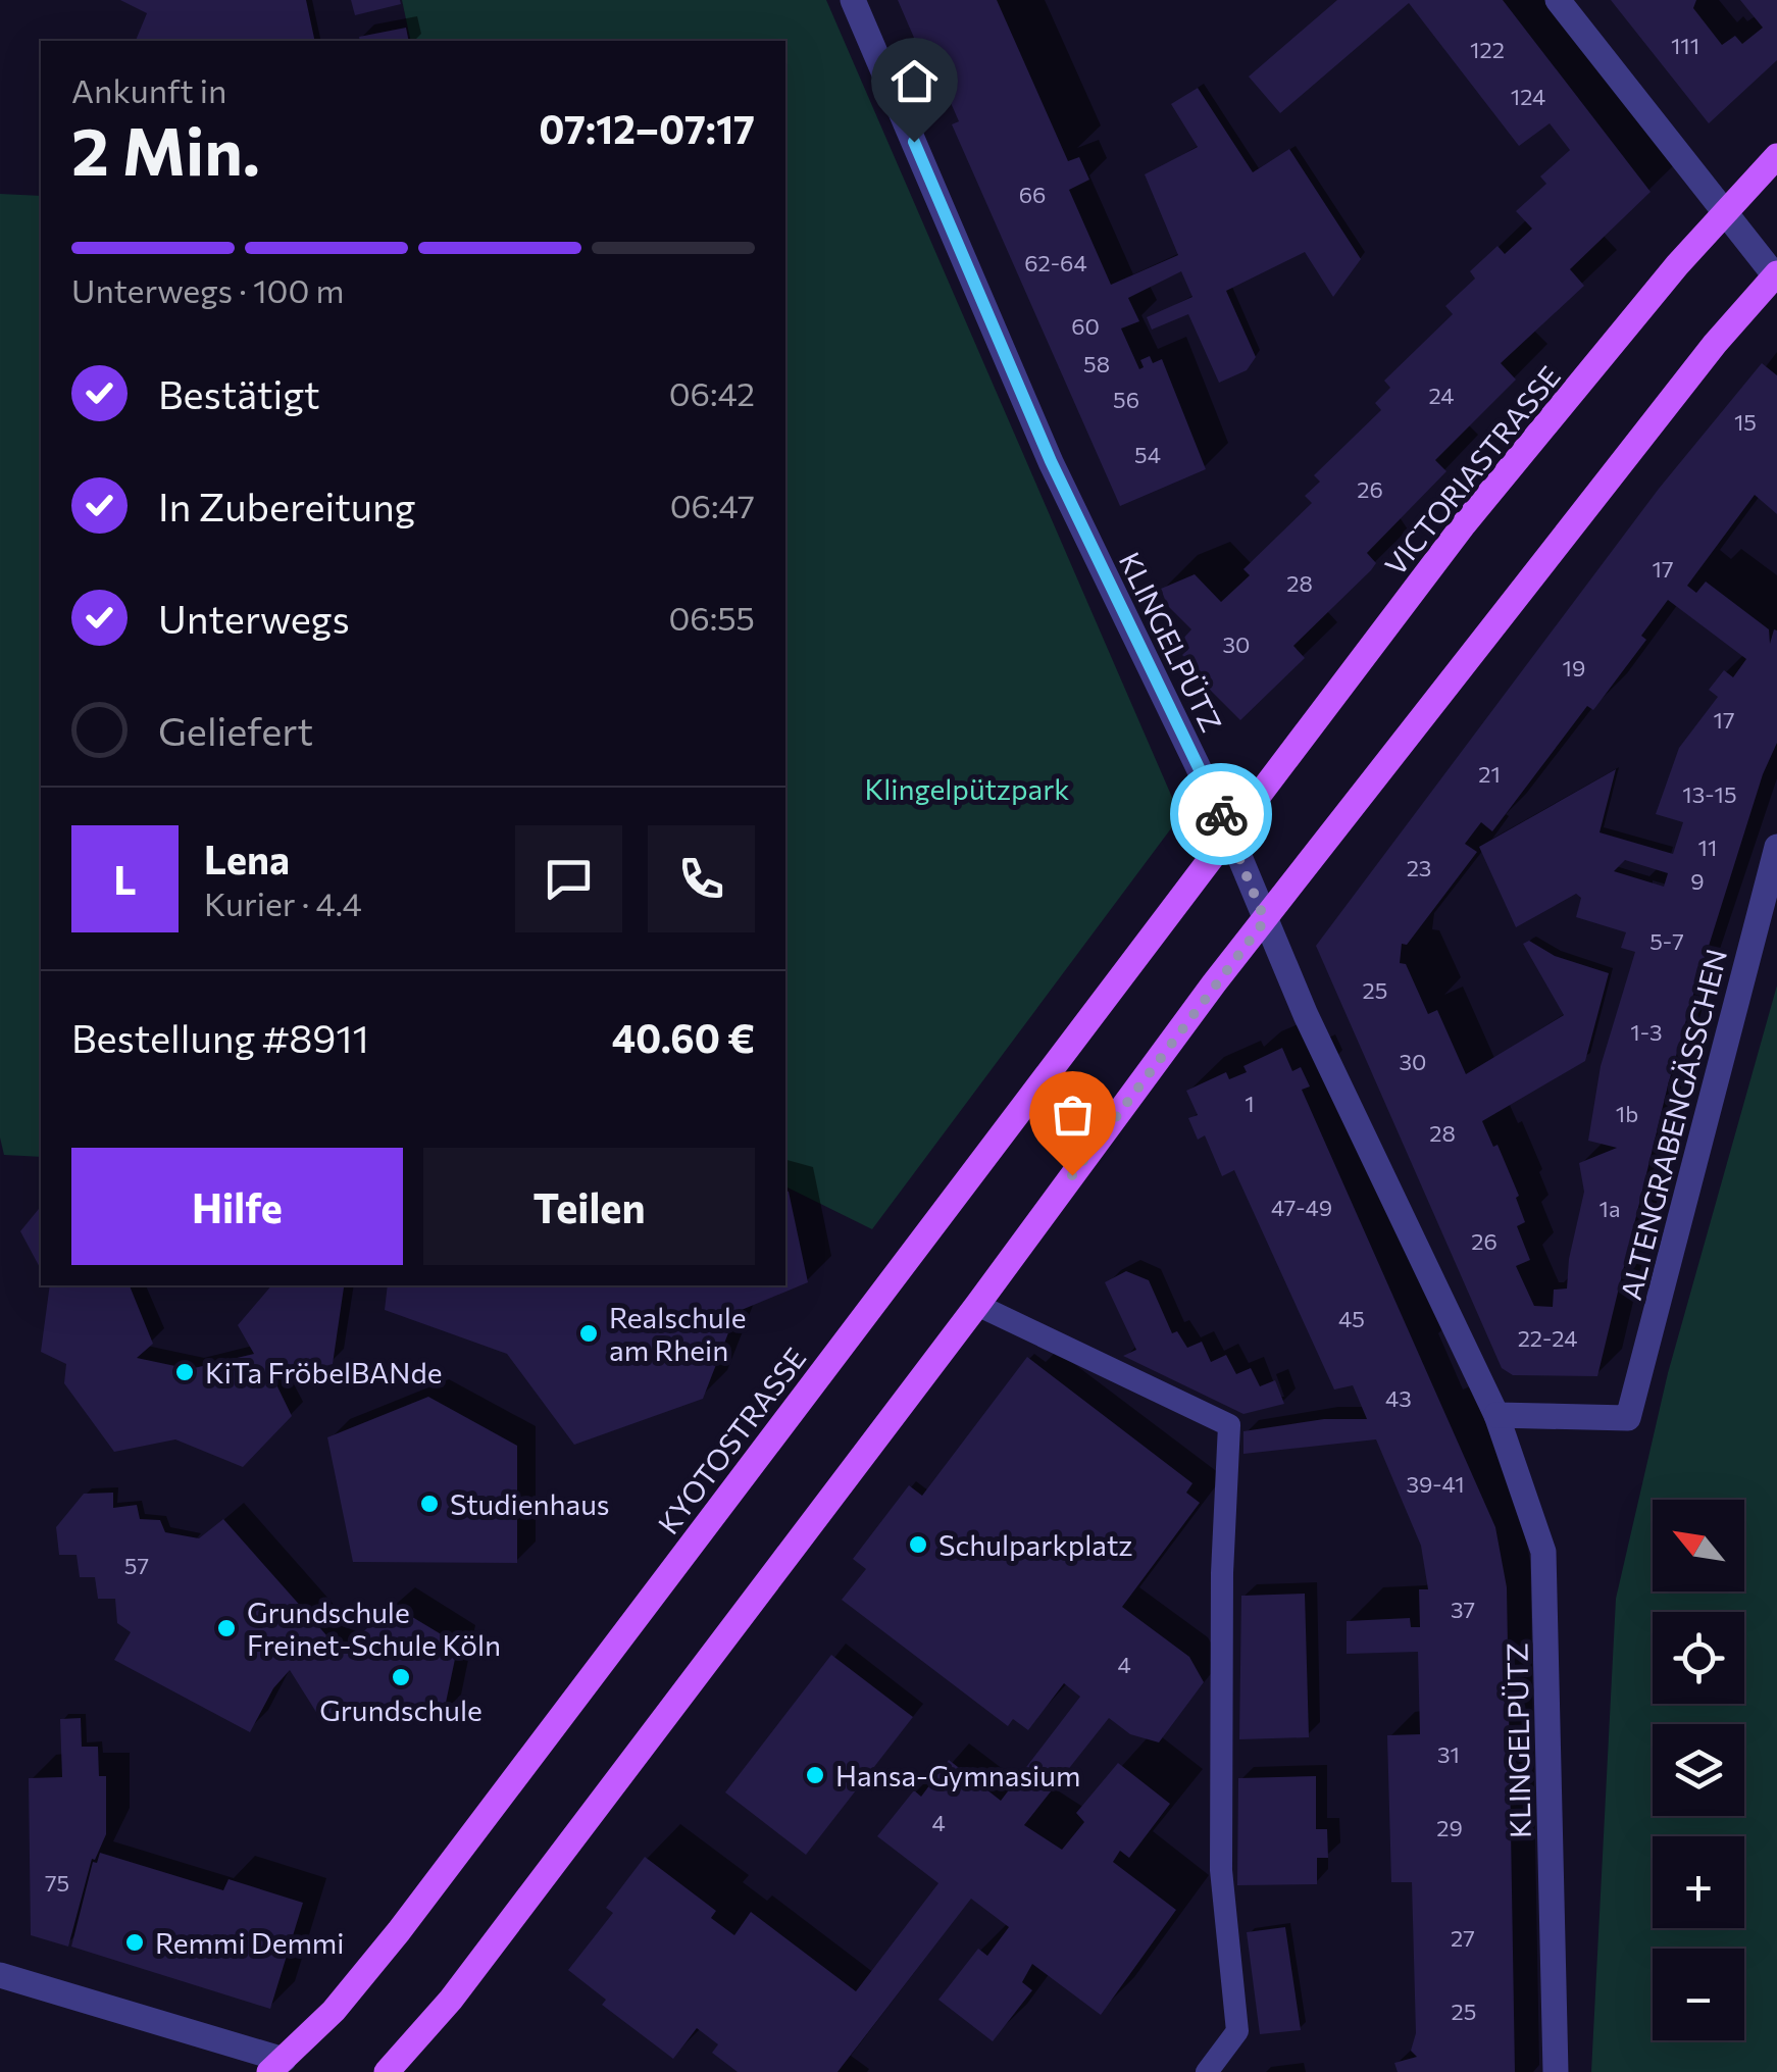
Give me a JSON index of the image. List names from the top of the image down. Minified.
{"streets":{"main road":["VICTORIASTRASSE","KYOTOSTRASSE"],"street":["KLINGELPÜTZ","ALTENGRABENGÄSSCHEN"]},"crossings":[["VICTORIASTRASSE","KLINGELPÜTZ"],["VICTORIASTRASSE","KYOTOSTRASSE"],["KLINGELPÜTZ","ALTENGRABENGÄSSCHEN"],["KLINGELPÜTZ","KYOTOSTRASSE"]],"parks":["Klingelpützpark"],"places":["Realschule am Rhein","KiTa FröbelBANde","Studienhaus","Schulparkplatz","Grundschule Freinet-Schule Köln","Grundschule","Hansa-Gymnasium","Remmi Demmi"],"house_numbers":["111","122","124","66","62-64","60","58","24","56","15","54","26","17","28","30","19","17","21","13-15","11","23","9","5-7","25","1-3","30","1","1b","28","47-49","1a","26","45","22-24","43","39-41","57","37","4","31","4","29","75","27","25"],"north":"top left","page":{"heading":["2 Min.","Ankunft in","07:12–07:17"],"panel":["Lena","Kurier · 4.4","Bestellung #8911","40.60 €"],"bar":"Unterwegs · 100 m","list":[["Bestätigt","06:42"],["In Zubereitung","06:47"],["Unterwegs","06:55"],"Geliefert"],"round":"L","buttons":["Hilfe","Teilen"],"map_buttons":["+","−"]}}
